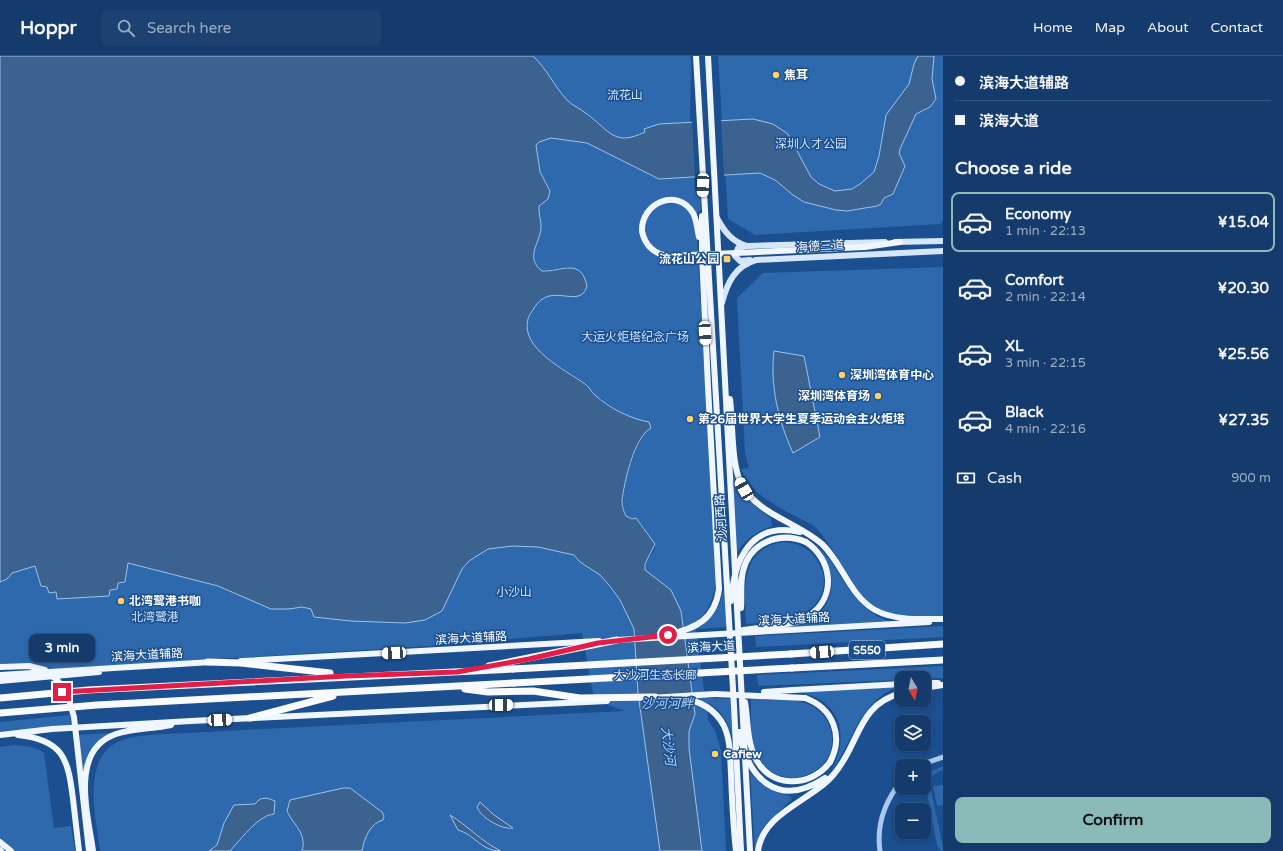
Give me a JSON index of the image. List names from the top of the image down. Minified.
{"streets":{"highway":["滨海大道","S550"],"main road":["海德三道","沙河西路","滨海大道辅路"]},"crossings":[["海德三道","沙河西路"]],"water":["沙河河畔","大沙河"],"parks":["流花山","深圳人才公园","大运火炬塔纪念广场","小沙山","北湾鹭港","大沙河生态长廊"],"places":{"other":["焦耳","深圳湾体育中心","深圳湾体育场","第26届世界大学生夏季运动会主火炬塔","北湾鹭港书咖","Cafiew"],"transit":["流花山公园"]},"north":"bottom","page":{"header":"Hoppr","search":"Search here","nav":["Home","Map","About","Contact"],"banner":["滨海大道辅路","滨海大道"],"heading":"Choose a ride","list":[{"name":"Economy","note":"1 min · 22:13","value":"¥15.04"},{"name":"Comfort","note":"2 min · 22:14","value":"¥20.30"},{"name":"XL","note":"3 min · 22:15","value":"¥25.56"},{"name":"Black","note":"4 min · 22:16","value":"¥27.35"}],"pay":["Cash","900 m"],"bubble":"3 min","map_buttons":["+","−"],"buttons":"Confirm"}}
